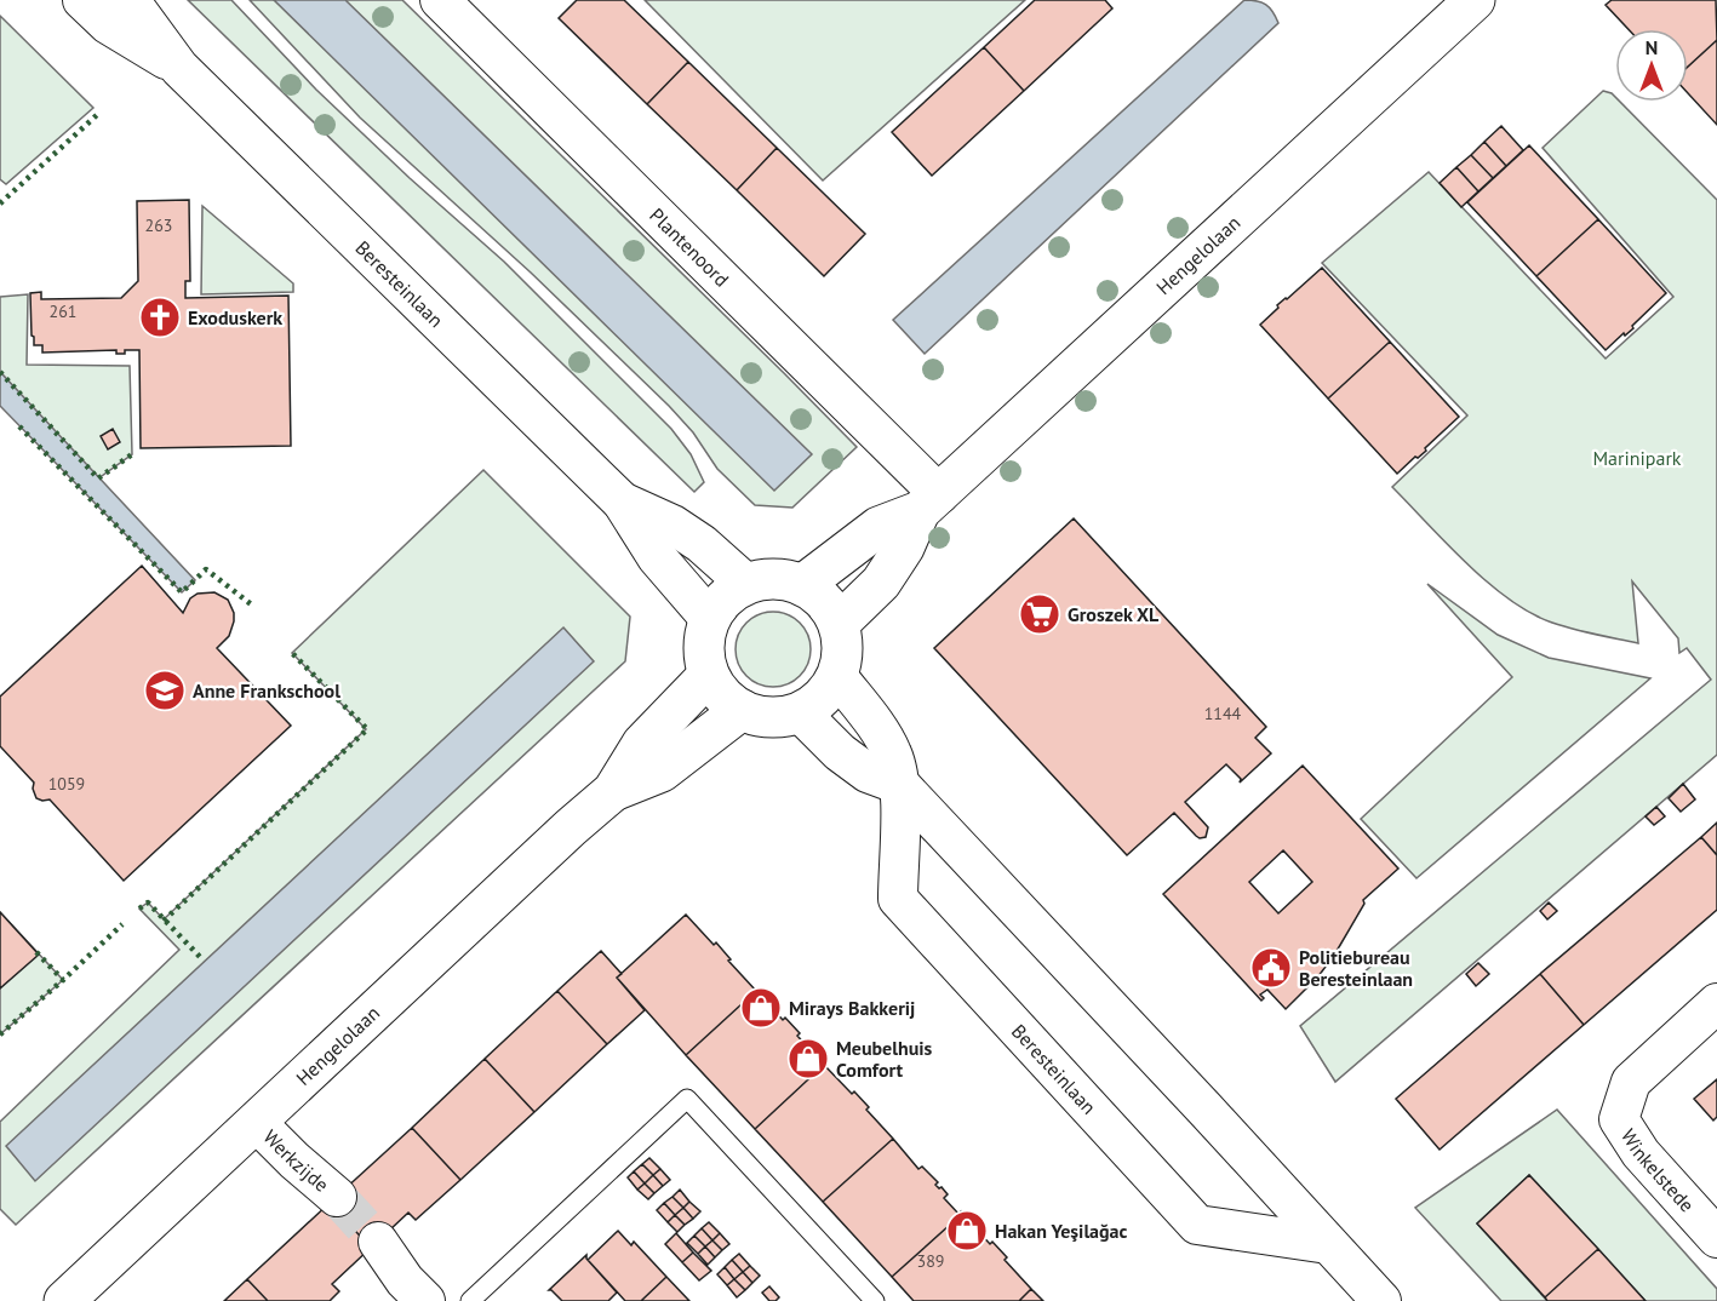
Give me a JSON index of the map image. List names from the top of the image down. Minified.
{"streets":{"street":["Plantenoord","Hengelolaan","Beresteinlaan","Werkzijde","Winkelstede"]},"crossings":[["Plantenoord","Hengelolaan"],["Hengelolaan","Beresteinlaan"],["Hengelolaan","Werkzijde"]],"parks":["Marinipark"],"places":{"church":["Exoduskerk"],"supermarket":["Groszek XL"],"school or university":["Anne Frankschool"],"public building":["Politiebureau Beresteinlaan"],"shop":["Mirays Bakkerij","Meubelhuis Comfort","Hakan Yeşilağac"]},"house_numbers":["263","261","1144","1059","389"],"north":"top"}
